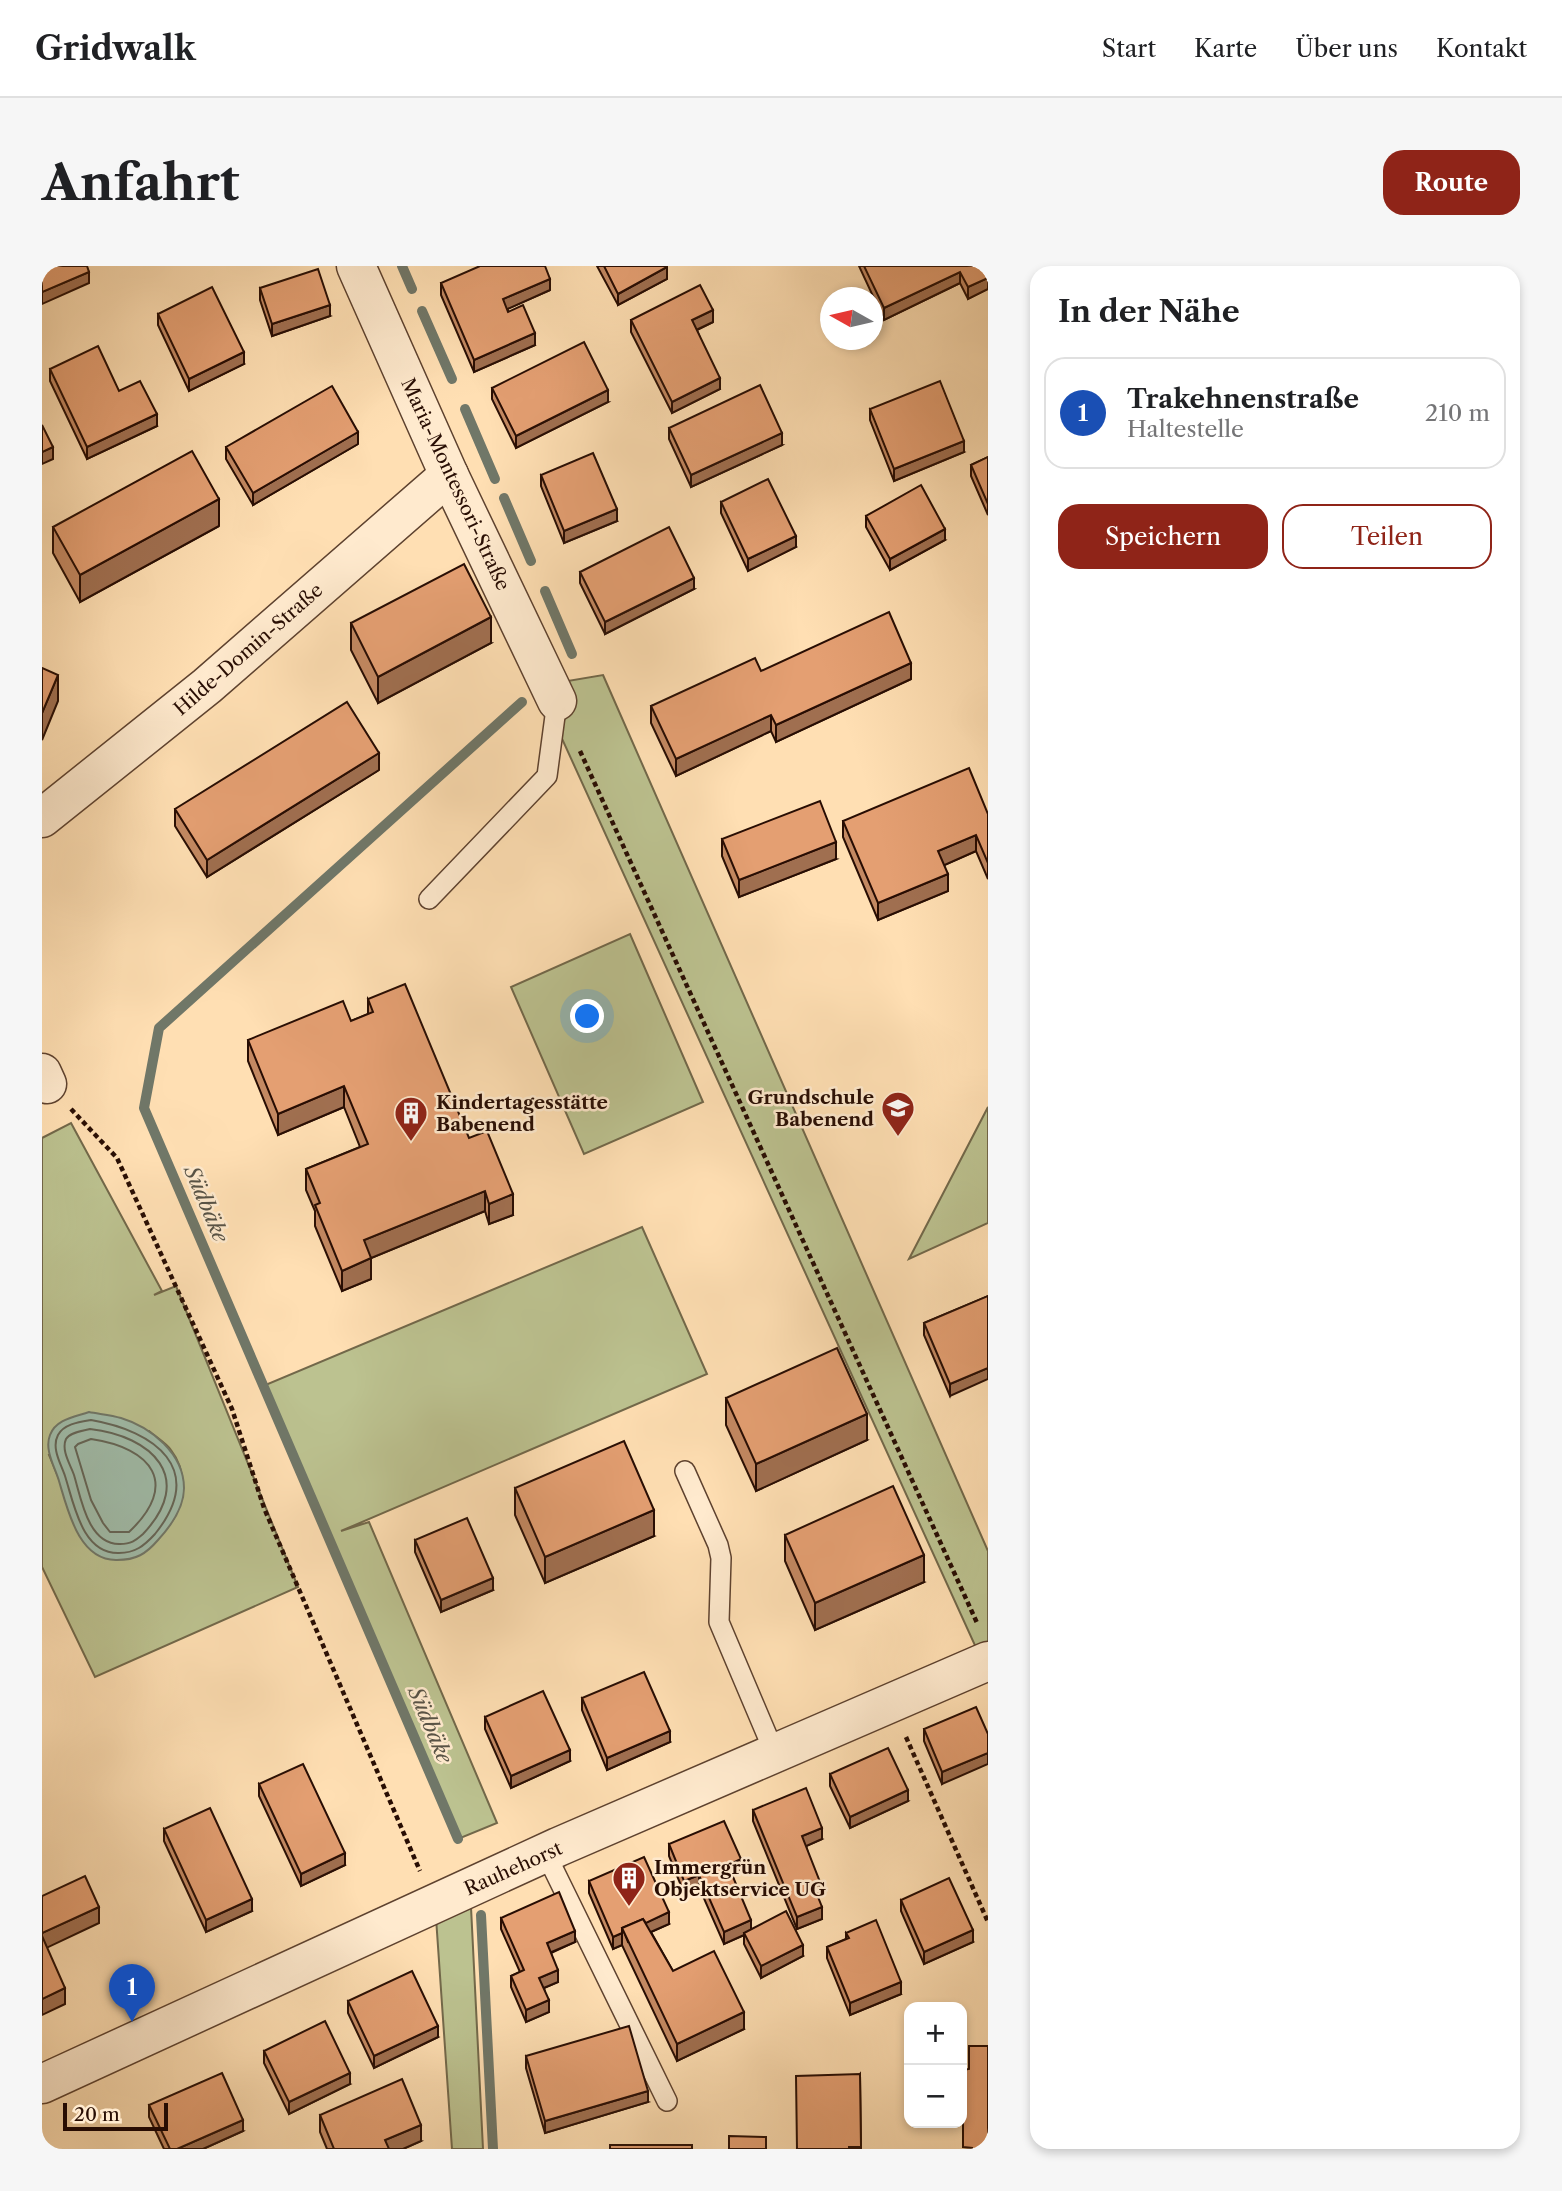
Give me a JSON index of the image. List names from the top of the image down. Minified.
{"streets":{"street":["Maria-Montessori-Straße","Hilde-Domin-Straße","Rauhehorst"]},"crossings":[["Maria-Montessori-Straße","Hilde-Domin-Straße"]],"water":["Südbäke"],"places":{"school or university":["Grundschule Babenend"],"building":["Kindertagesstätte Babenend","Immergrün Objektservice UG"]},"scale_bar":"20 m","north":"left","page":{"header":"Gridwalk","nav":["Start","Karte","Über uns","Kontakt"],"buttons":["Route",["Speichern","Teilen"]],"title":"Anfahrt","heading":"In der Nähe","list":[{"mark":"1","name":"Trakehnenstraße","note":"Haltestelle","value":"210 m"}],"pins":"1","map_buttons":["+","−"],"scale":"20 m"}}
